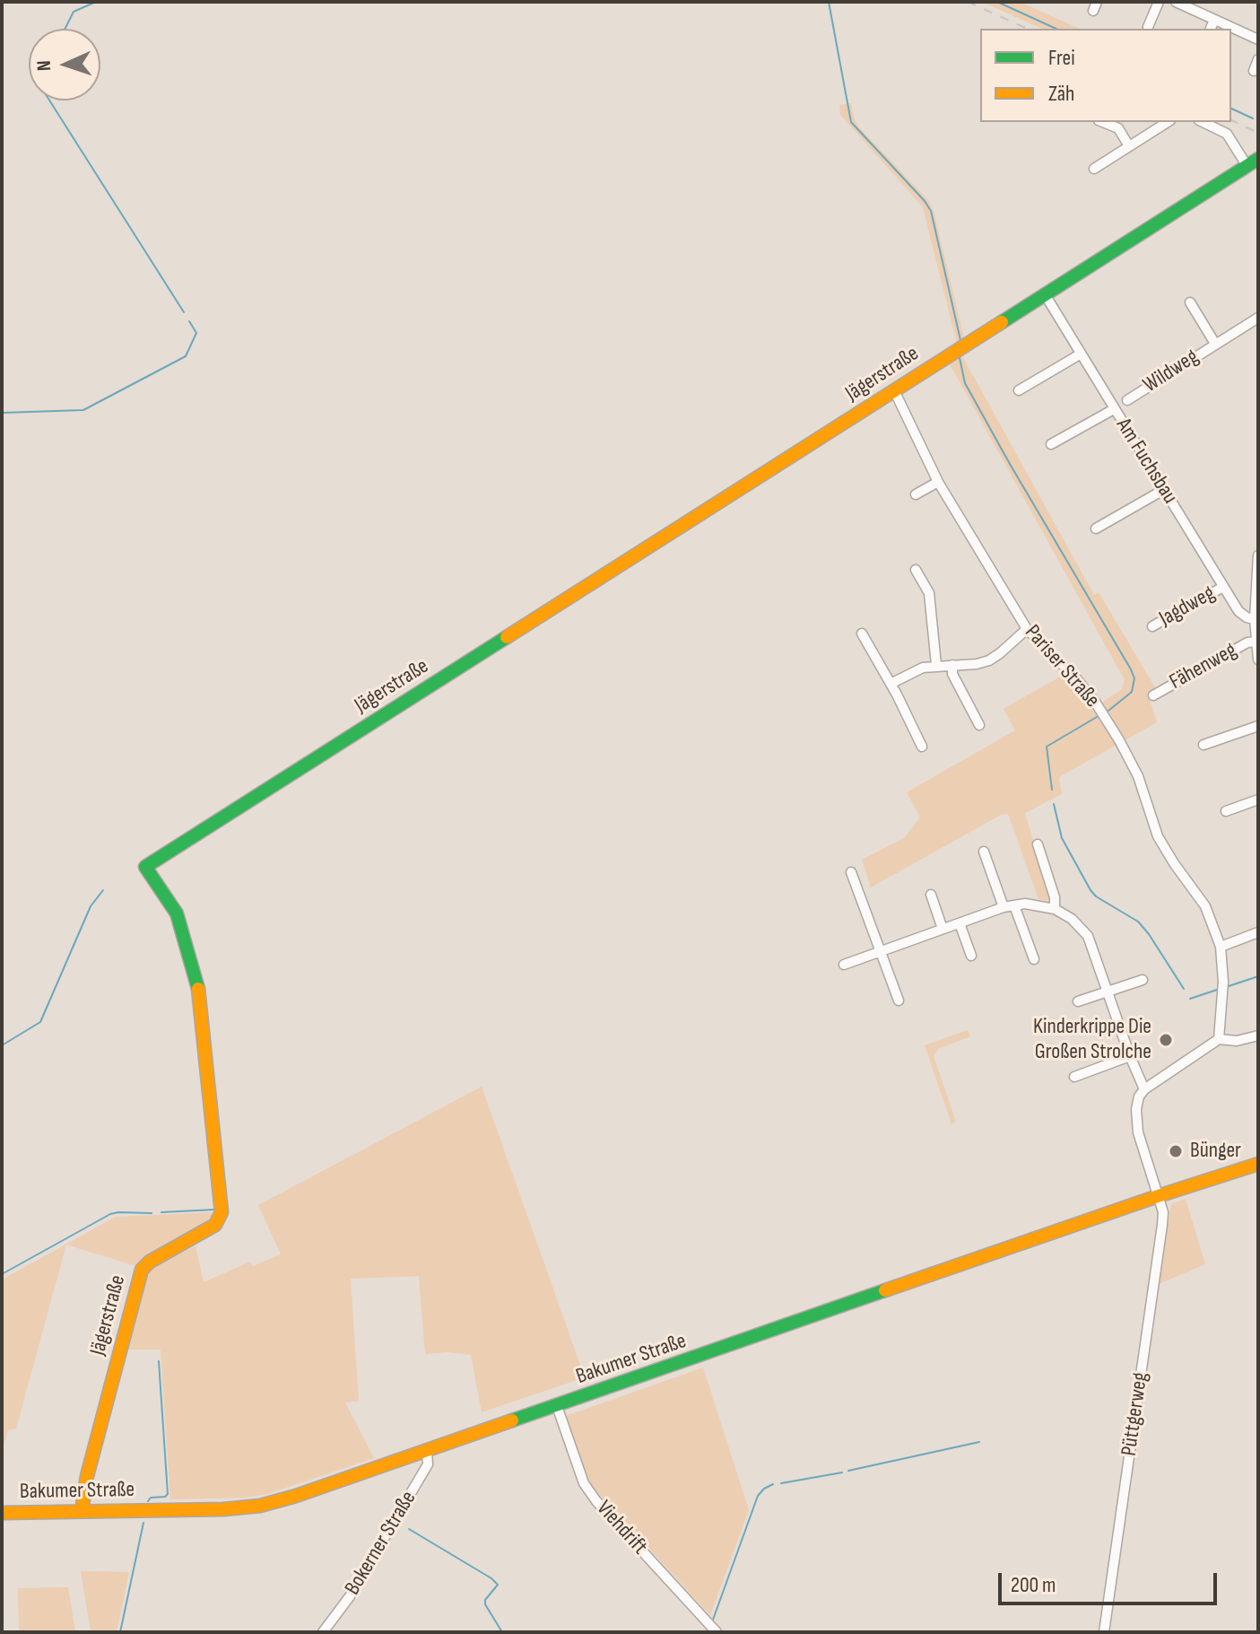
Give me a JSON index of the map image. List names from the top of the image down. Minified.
{"streets":{"street":["Wildweg","Jägerstraße","Am Fuchsbau","Jagdweg","Pariser Straße","Fähenweg","Bakumer Straße","Püttgerweg","Viehdrift","Bokerner Straße"]},"crossings":[["Jägerstraße","Am Fuchsbau"],["Jägerstraße","Pariser Straße"],["Jägerstraße","Bakumer Straße"],["Am Fuchsbau","Jagdweg"],["Bakumer Straße","Püttgerweg"],["Bakumer Straße","Viehdrift"],["Bakumer Straße","Bokerner Straße"]],"places":["Kinderkrippe Die Großen Strolche","Bünger"],"legend":["Frei","Zäh"],"scale_bar":"200 m","north":"left"}
